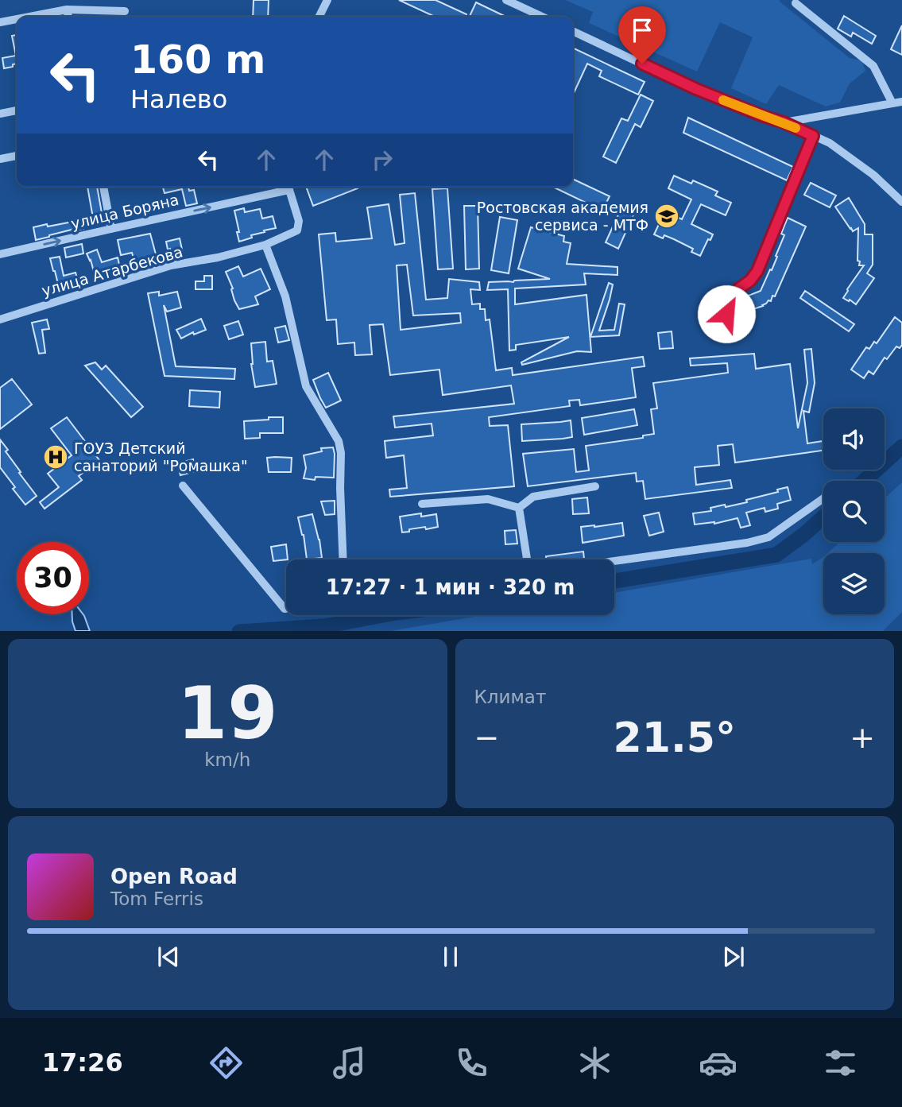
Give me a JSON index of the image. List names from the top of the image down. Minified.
{"streets":{"street":["улица Боряна","улица Атарбекова"]},"one_way":["улица Боряна"],"places":{"school or university":["Ростовская академия сервиса - МТФ"],"hospital":["ГОУЗ Детский санаторий \"Ромашка\""]},"page":{"turn":["160 m","Налево"],"limit":"30","trip":"17:27 · 1 мин · 320 m","tile":[["19","km/h"],"Климат"],"heat":["−","21.5°","+"],"song":["Open Road","Tom Ferris"],"tabs":"17:26"}}
